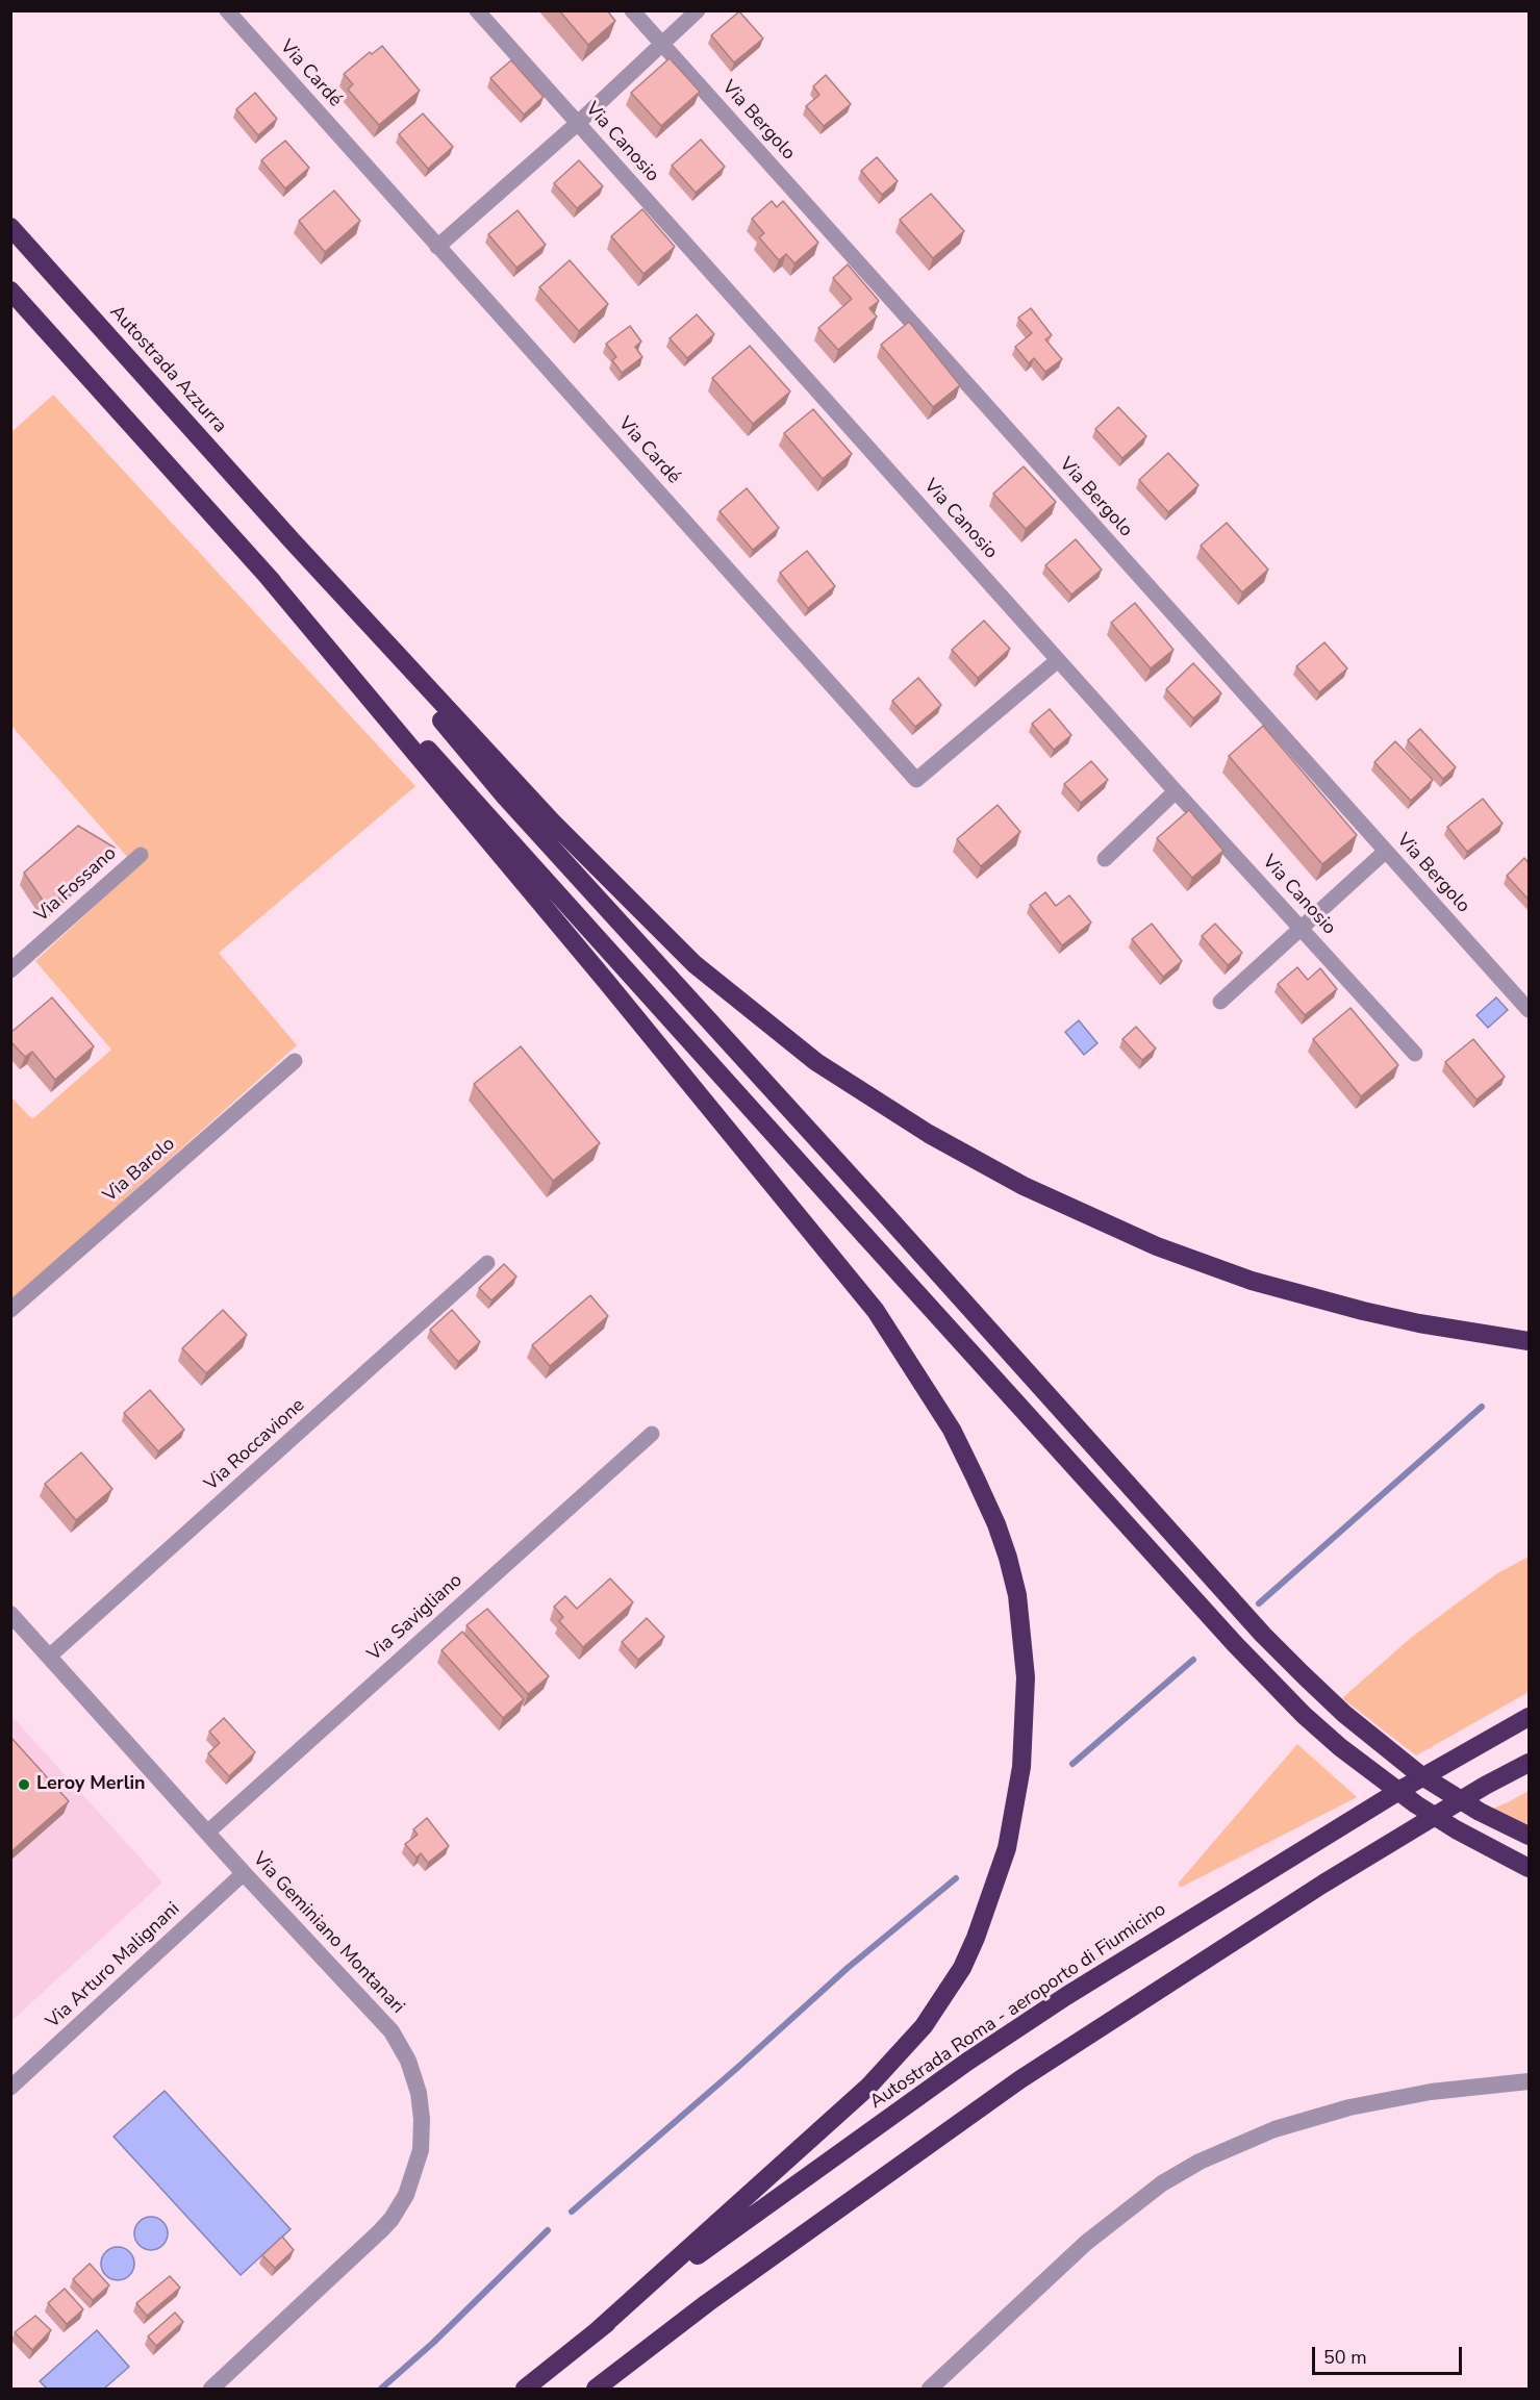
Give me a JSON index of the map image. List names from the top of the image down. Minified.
{"streets":{"highway":["Autostrada Azzurra","Autostrada Roma - aeroporto di Fiumicino"],"street":["Via Cardé","Via Bergolo","Via Canosio","Via Fossano","Via Barolo","Via Roccavione","Via Savigliano","Via Geminiano Montanari","Via Arturo Malignani"]},"crossings":[["Via Cardé","Via Canosio"],["Via Roccavione","Via Geminiano Montanari"],["Via Savigliano","Via Geminiano Montanari"],["Via Geminiano Montanari","Via Arturo Malignani"]],"places":["Leroy Merlin"],"scale_bar":"50 m"}
